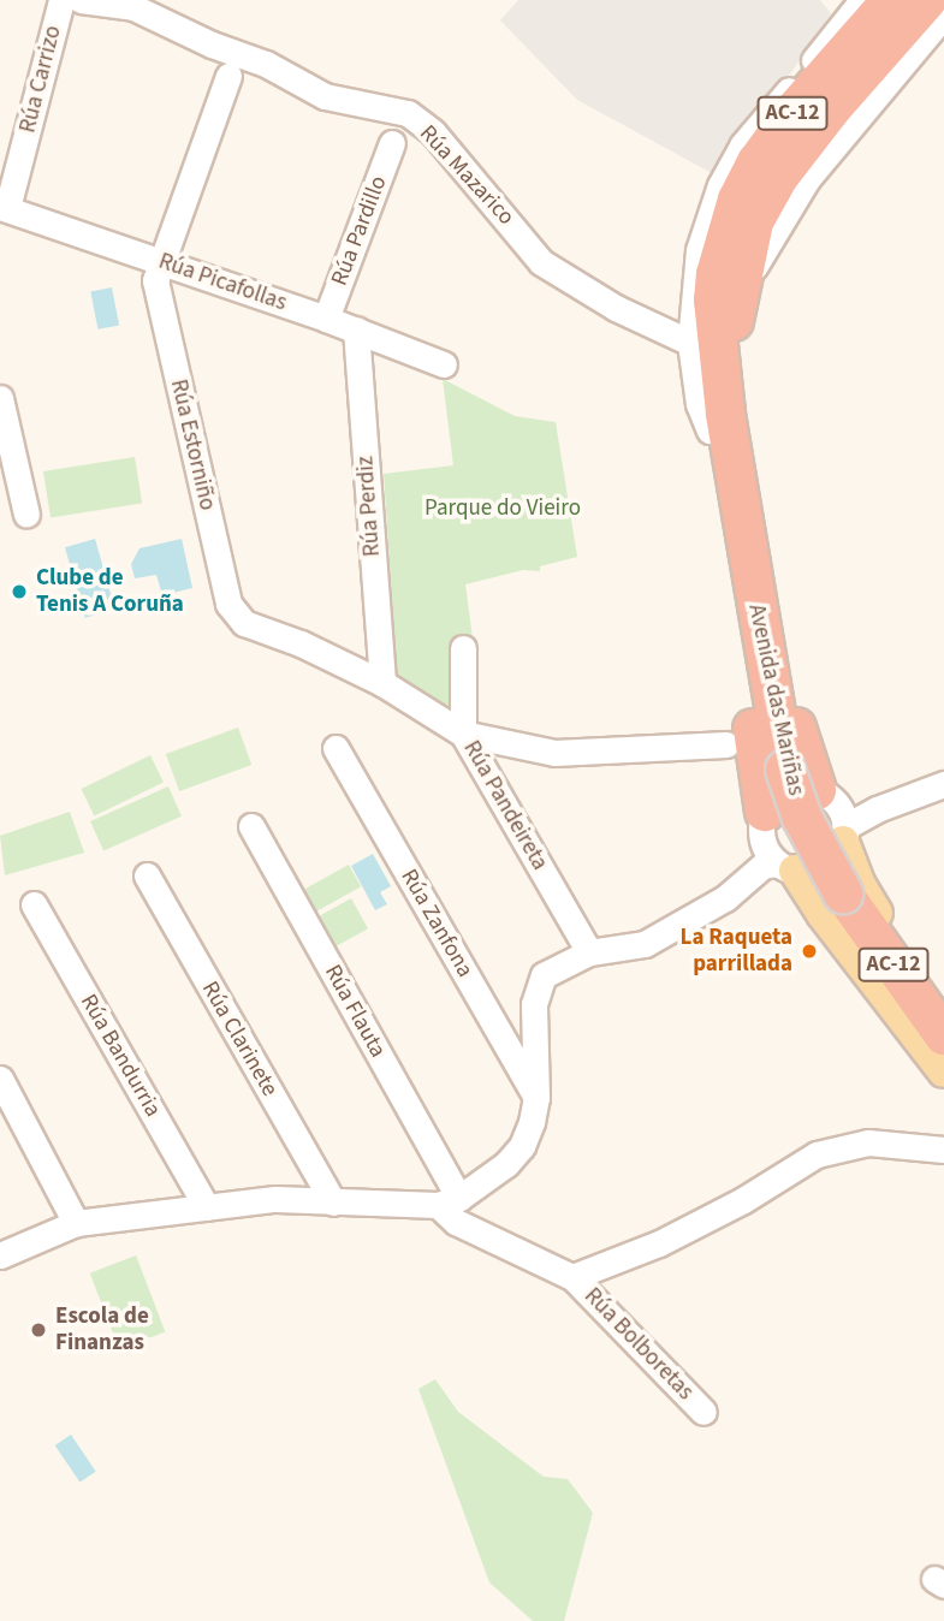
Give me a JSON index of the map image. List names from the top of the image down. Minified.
{"streets":{"highway":["AC-12","Avenida das Mariñas"],"street":["Rúa Carrizo","Rúa Mazarico","Rúa Pardillo","Rúa Picafollas","Rúa Estorniño","Rúa Perdiz","Rúa Pandeireta","Rúa Zanfona","Rúa Flauta","Rúa Clarinete","Rúa Bandurria","Rúa Bolboretas"]},"crossings":[["Rúa Carrizo","Rúa Picafollas"],["Rúa Pardillo","Rúa Picafollas"],["Rúa Picafollas","Rúa Estorniño"],["Rúa Picafollas","Rúa Perdiz"],["Rúa Estorniño","Rúa Perdiz"]],"parks":["Parque do Vieiro"],"places":["Clube de Tenis A Coruña","La Raqueta parrillada","Escola de Finanzas"]}
